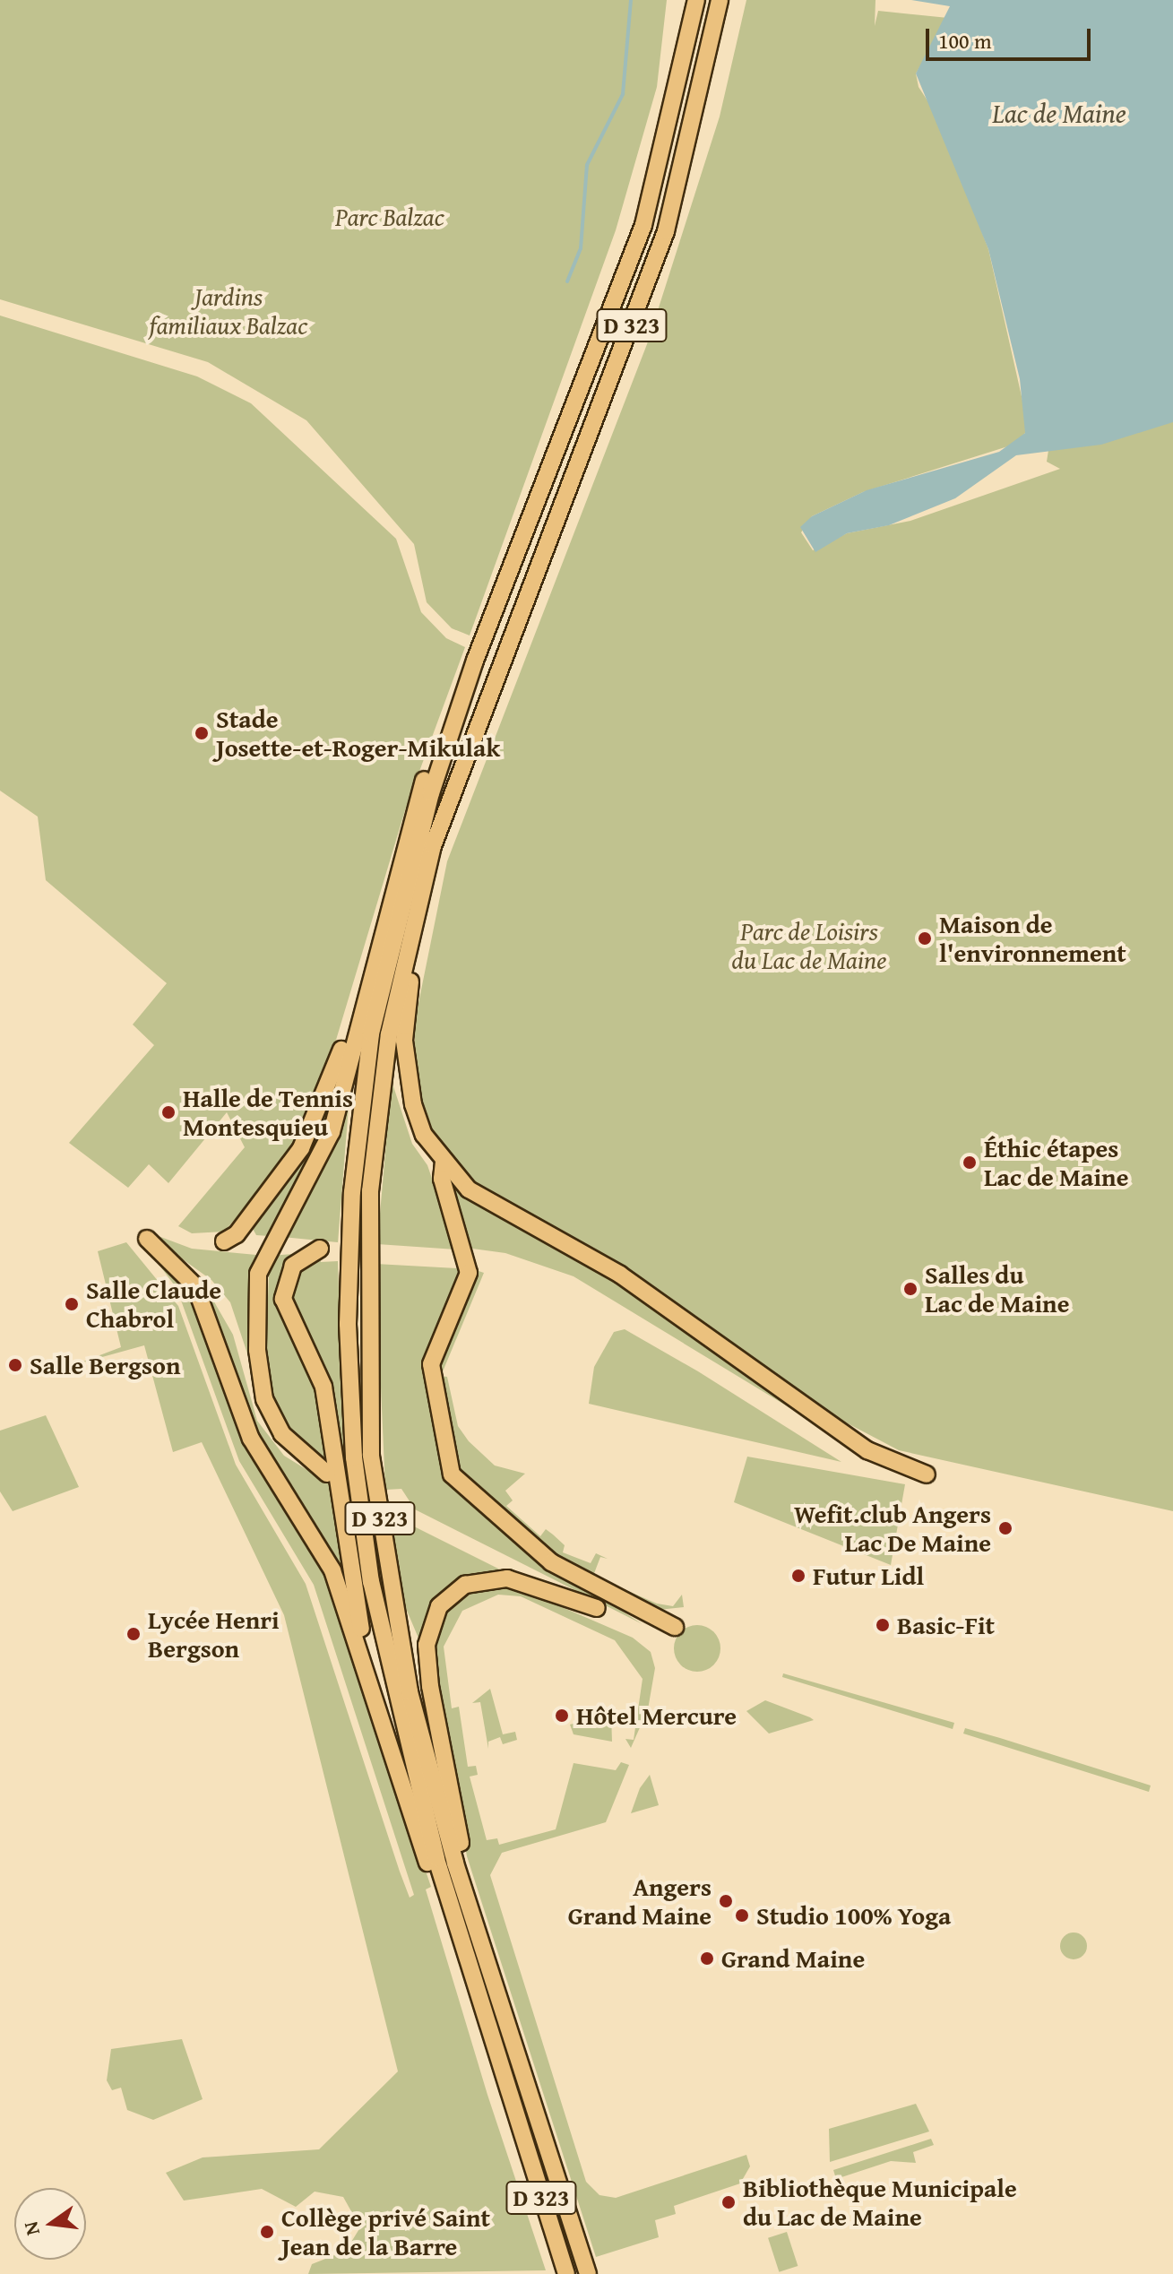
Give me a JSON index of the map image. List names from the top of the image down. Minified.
{"streets":{"highway":["D 323"]},"water":["Lac de Maine"],"parks":["Parc Balzac","Jardins familiaux Balzac","Parc de Loisirs du Lac de Maine"],"places":["Stade Josette-et-Roger-Mikulak","Maison de l'environnement","Halle de Tennis Montesquieu","Éthic étapes Lac de Maine","Salles du Lac de Maine","Salle Claude Chabrol","Salle Bergson","Wefit.club Angers Lac De Maine","Futur Lidl","Basic-Fit","Lycée Henri Bergson","Hôtel Mercure","Angers Grand Maine","Studio 100% Yoga","Grand Maine","Bibliothèque Municipale du Lac de Maine","Collège privé Saint Jean de la Barre"],"scale_bar":"100 m","north":"left"}
